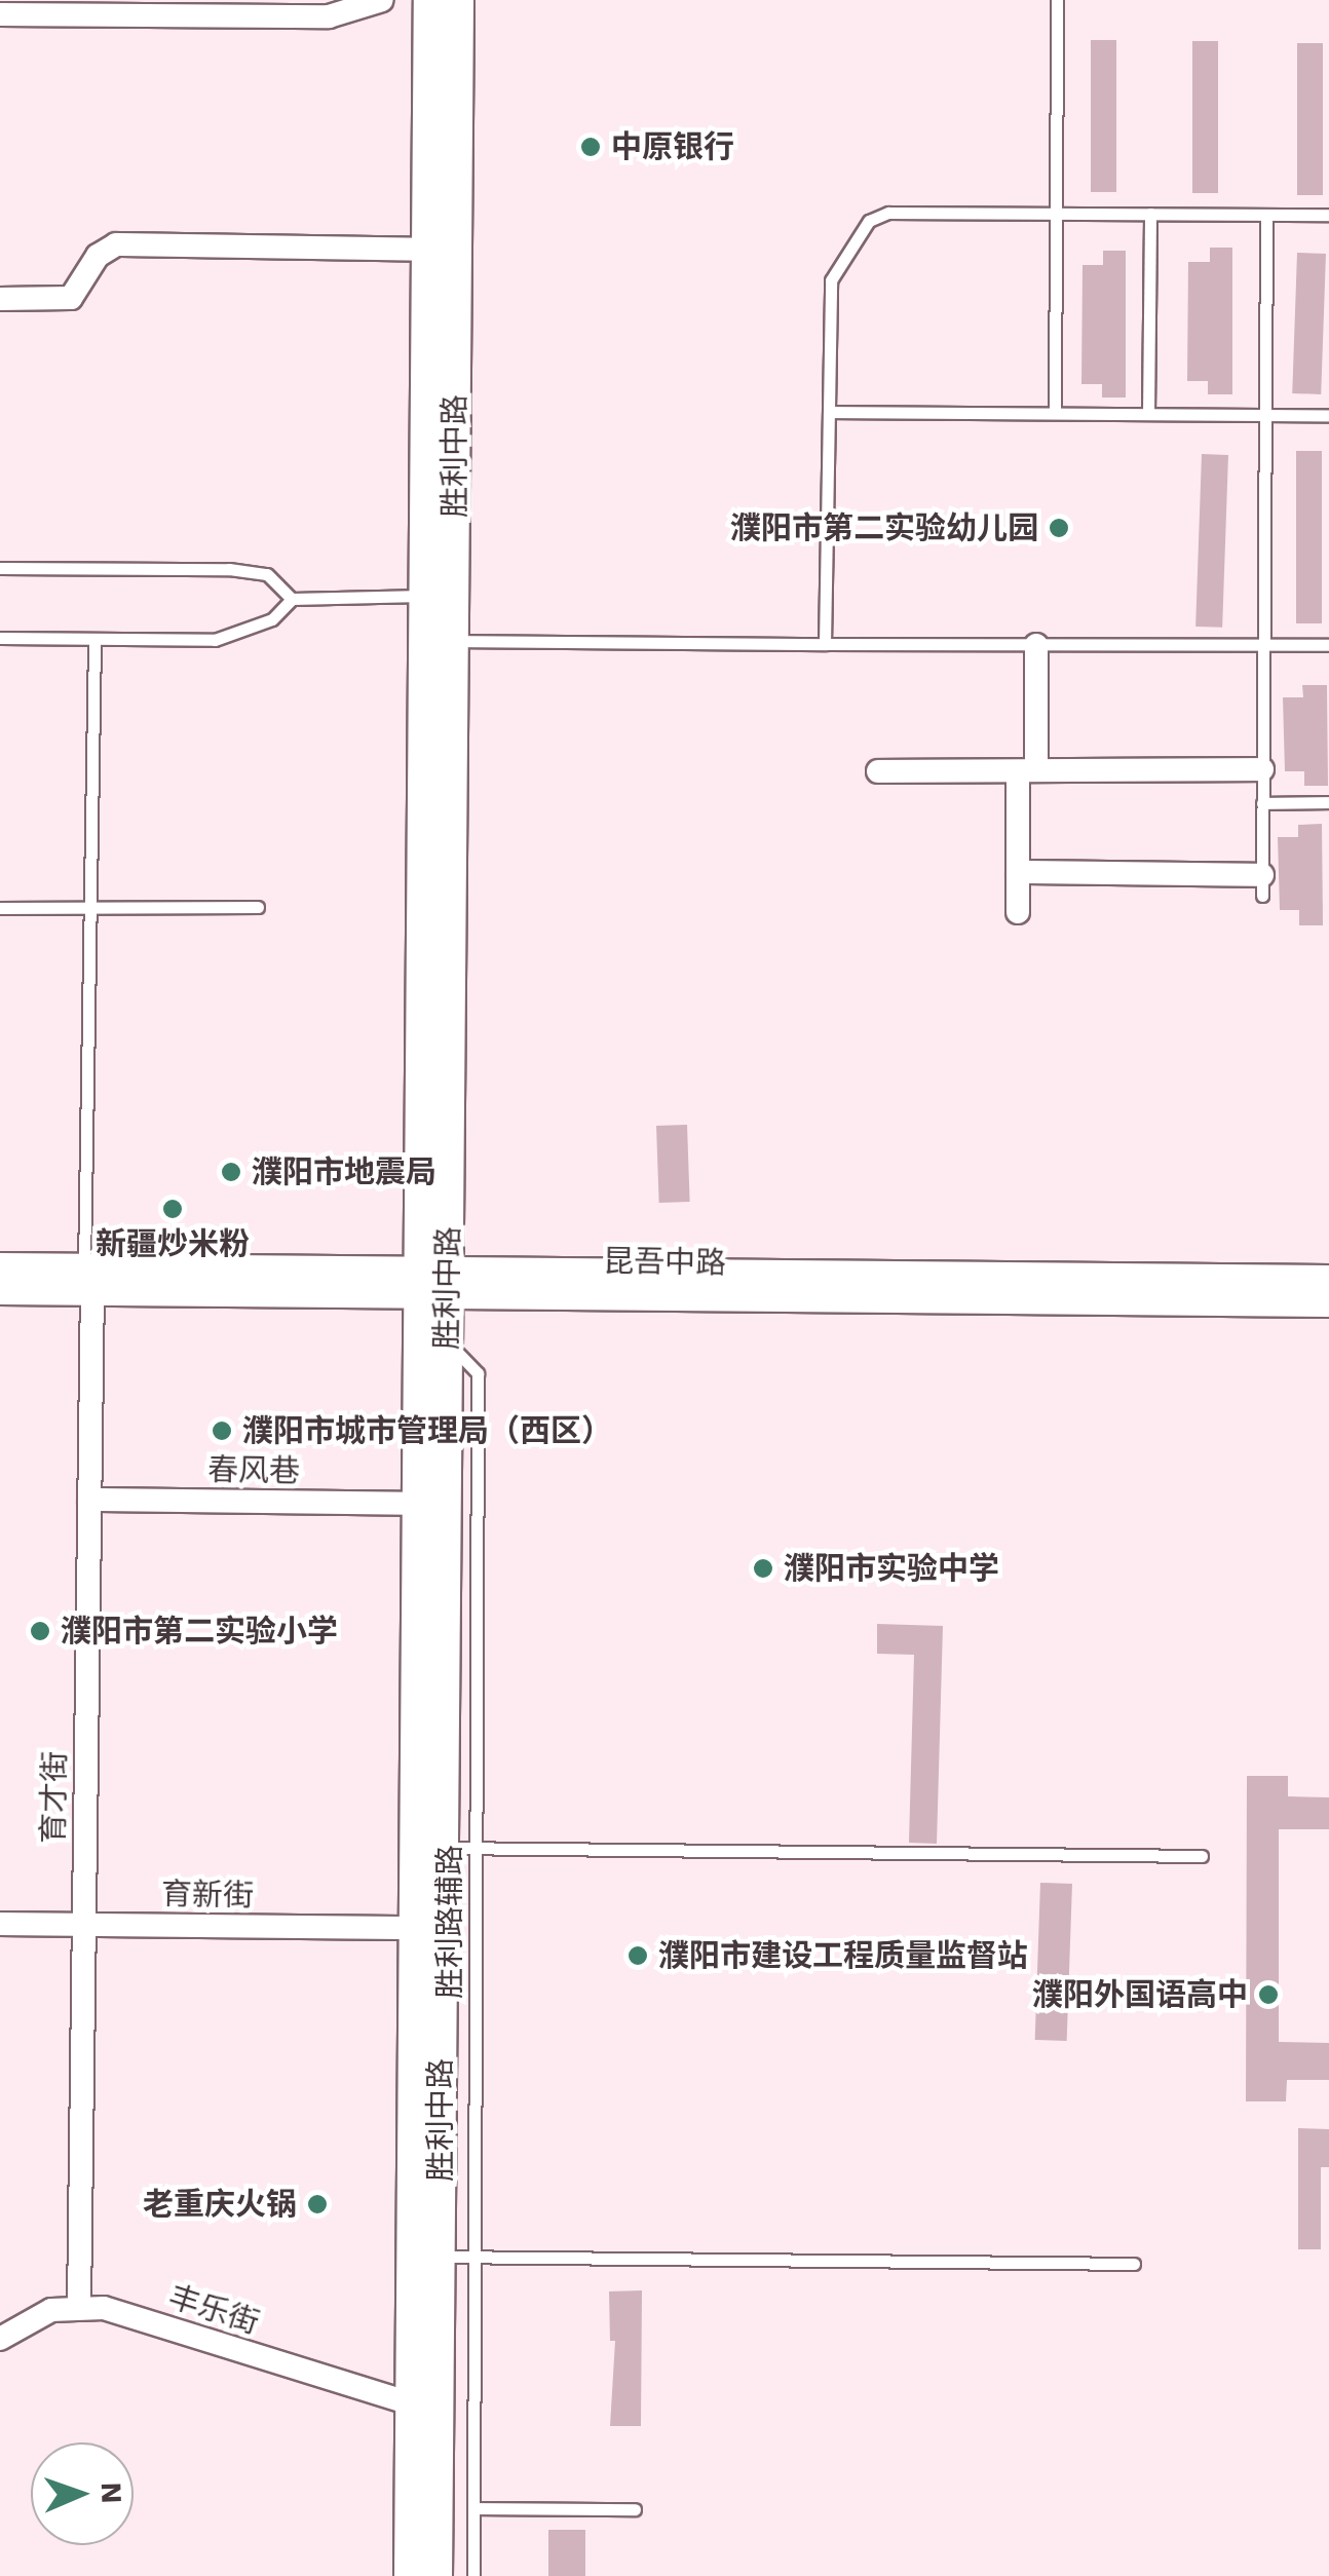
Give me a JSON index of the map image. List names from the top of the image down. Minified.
{"streets":{"main road":["胜利中路"],"street":["昆吾中路","春风巷","育才街","育新街","丰乐街"],"lane":["胜利路辅路"]},"crossings":[["胜利中路","昆吾中路"],["胜利中路","春风巷"],["胜利中路","育新街"],["胜利中路","胜利路辅路"],["胜利中路","丰乐街"],["昆吾中路","育才街"],["春风巷","育才街"],["育才街","育新街"],["育才街","丰乐街"]],"places":["中原银行","濮阳市第二实验幼儿园","濮阳市地震局","新疆炒米粉","濮阳市城市管理局（西区）","濮阳市实验中学","濮阳市第二实验小学","濮阳市建设工程质量监督站","濮阳外国语高中","老重庆火锅"],"north":"right"}
